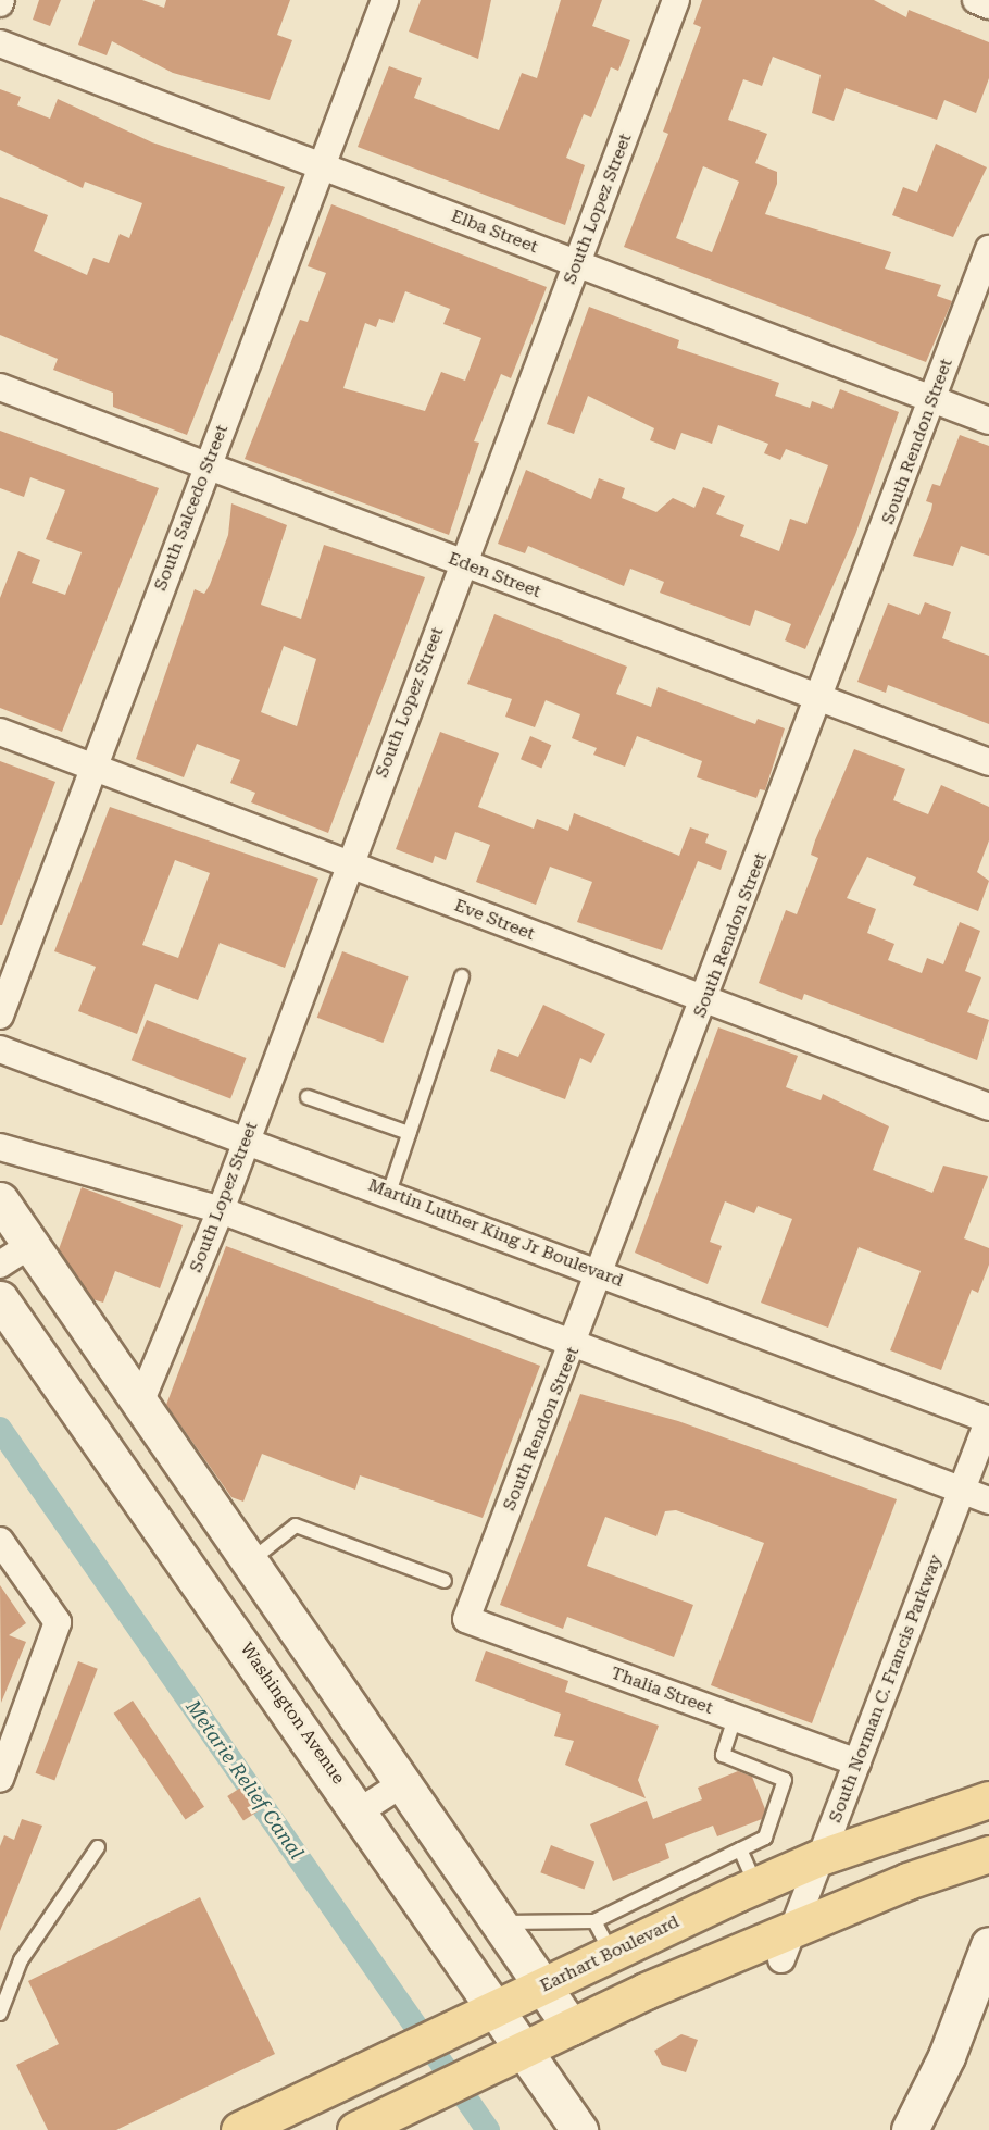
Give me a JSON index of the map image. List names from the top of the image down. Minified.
{"streets":{"main road":["Earhart Boulevard"],"street":["South Lopez Street","Elba Street","South Rendon Street","South Salcedo Street","Eden Street","Eve Street","Martin Luther King Jr Boulevard","South Norman C. Francis Parkway","Thalia Street","Washington Avenue"]},"crossings":[["South Lopez Street","Elba Street"],["South Lopez Street","Eden Street"],["South Lopez Street","Eve Street"],["South Lopez Street","Martin Luther King Jr Boulevard"],["Elba Street","South Rendon Street"],["Elba Street","South Salcedo Street"],["South Rendon Street","Eden Street"],["South Rendon Street","Eve Street"],["South Rendon Street","Martin Luther King Jr Boulevard"],["South Rendon Street","Thalia Street"],["South Salcedo Street","Eden Street"],["South Salcedo Street","Eve Street"],["Martin Luther King Jr Boulevard","South Norman C. Francis Parkway"],["South Norman C. Francis Parkway","Thalia Street"],["South Norman C. Francis Parkway","Earhart Boulevard"],["Washington Avenue","Earhart Boulevard"]],"water":["Metarie Relief Canal"]}
